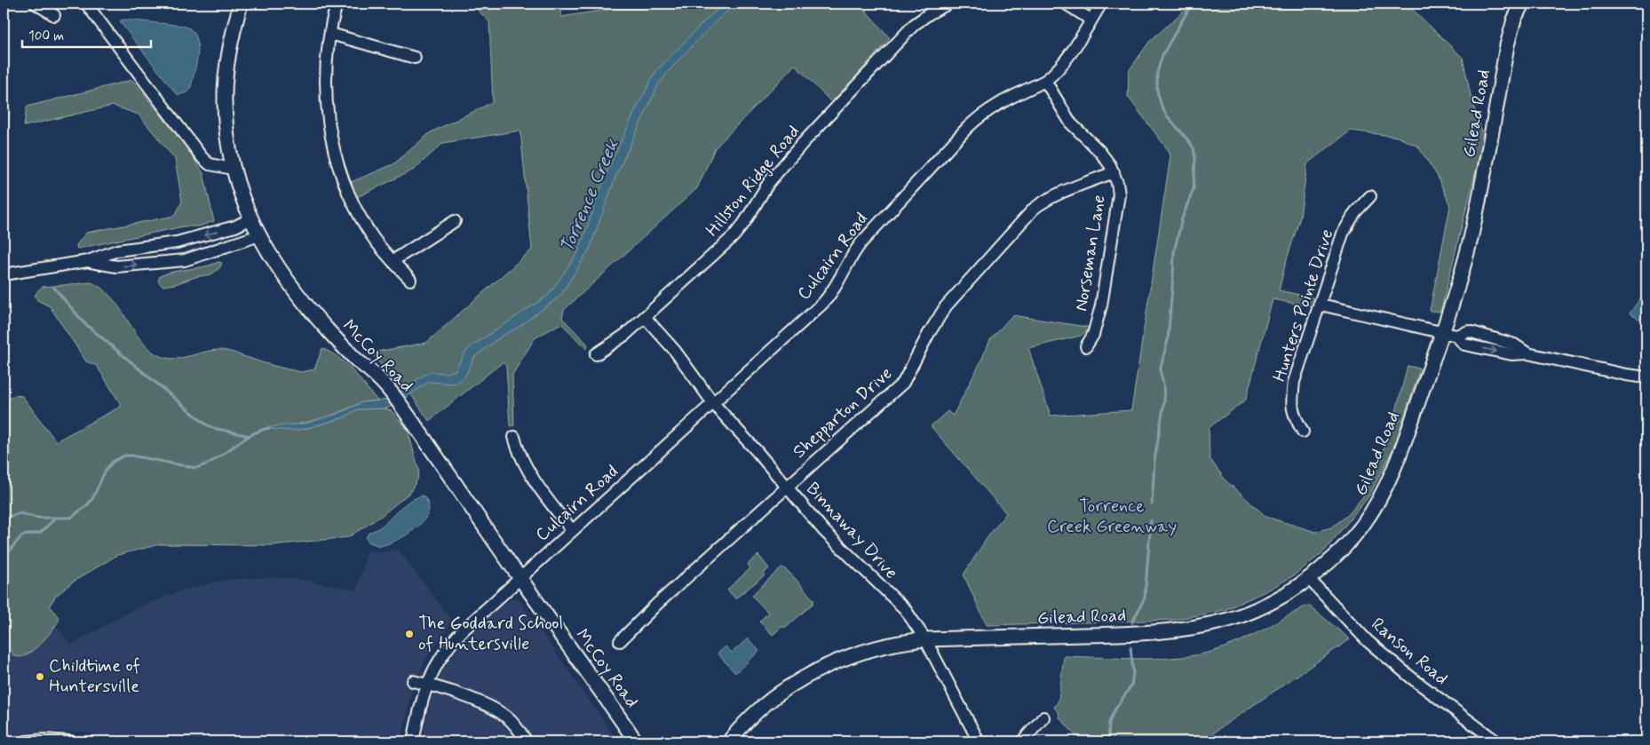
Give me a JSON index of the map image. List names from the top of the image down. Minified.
{"streets":{"main road":["Gilead Road","McCoy Road"],"street":["Hillston Ridge Road","Norseman Lane","Culcairn Road","Hunters Pointe Drive","Shepparton Drive","Binnaway Drive","Ranson Road"]},"crossings":[["Gilead Road","Binnaway Drive"],["Gilead Road","Ranson Road"],["Hillston Ridge Road","Binnaway Drive"],["Norseman Lane","Culcairn Road"],["Norseman Lane","Shepparton Drive"],["Culcairn Road","McCoy Road"],["Culcairn Road","Binnaway Drive"],["Shepparton Drive","Binnaway Drive"]],"water":["Torrence Creek"],"parks":["Torrence Creek Greenway"],"places":["The Goddard School of Huntersville","Childtime of Huntersville"],"scale_bar":"100 m"}
